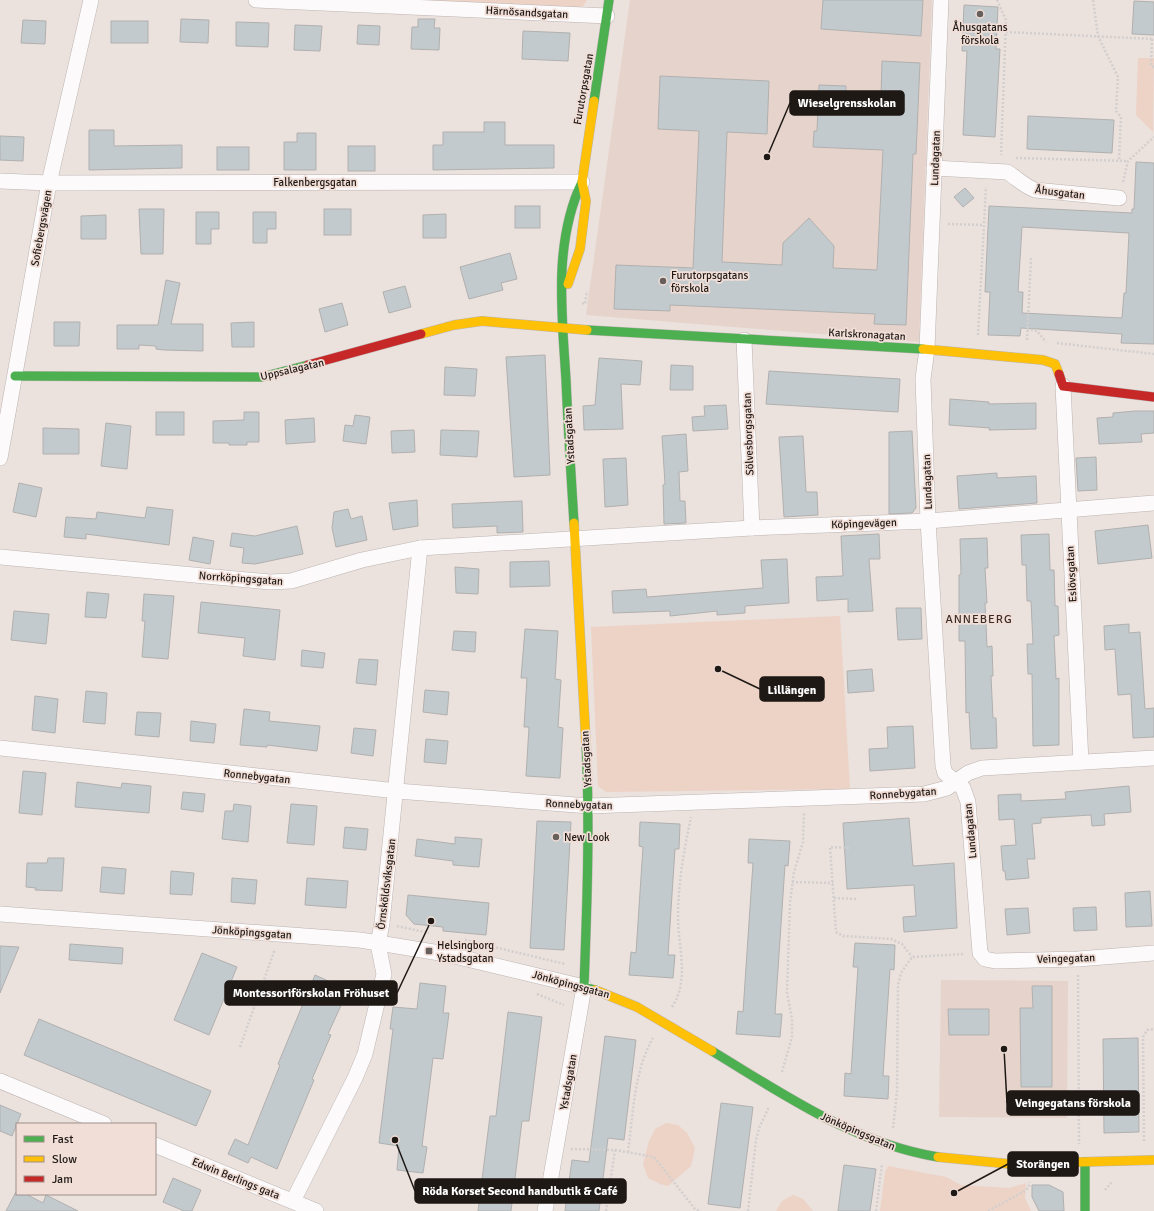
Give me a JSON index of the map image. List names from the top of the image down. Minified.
{"streets":{"street":["Härnösandsgatan","Furutorpsgatan","Lundagatan","Falkenbergsgatan","Åhusgatan","Sofiebergsvägen","Karlskronagatan","Uppsalagatan","Sölvesborgsgatan","Ystadsgatan","Köpingevägen","Eslövsgatan","Norrköpingsgatan","Ronnebygatan","Örnsköldsviksgatan","Jönköpingsgatan","Veingegatan","Edwin Berlings gata"]},"crossings":[["Härnösandsgatan","Furutorpsgatan"],["Furutorpsgatan","Falkenbergsgatan"],["Furutorpsgatan","Karlskronagatan"],["Furutorpsgatan","Uppsalagatan"],["Furutorpsgatan","Ystadsgatan"],["Lundagatan","Åhusgatan"],["Lundagatan","Karlskronagatan"],["Lundagatan","Köpingevägen"],["Lundagatan","Ronnebygatan"],["Lundagatan","Veingegatan"],["Falkenbergsgatan","Sofiebergsvägen"],["Sofiebergsvägen","Uppsalagatan"],["Karlskronagatan","Uppsalagatan"],["Karlskronagatan","Sölvesborgsgatan"],["Karlskronagatan","Ystadsgatan"],["Karlskronagatan","Eslövsgatan"],["Uppsalagatan","Ystadsgatan"],["Sölvesborgsgatan","Köpingevägen"],["Ystadsgatan","Köpingevägen"],["Ystadsgatan","Norrköpingsgatan"],["Ystadsgatan","Ronnebygatan"],["Ystadsgatan","Jönköpingsgatan"],["Köpingevägen","Eslövsgatan"],["Köpingevägen","Norrköpingsgatan"],["Eslövsgatan","Ronnebygatan"],["Norrköpingsgatan","Örnsköldsviksgatan"],["Ronnebygatan","Örnsköldsviksgatan"],["Örnsköldsviksgatan","Jönköpingsgatan"],["Örnsköldsviksgatan","Edwin Berlings gata"]],"districts":["ANNEBERG"],"places":{"other":["Åhusgatans förskola","Wieselgrensskolan","Furutorpsgatans förskola","Lillängen","New Look","Montessoriförskolan Fröhuset","Veingegatans förskola","Röda Korset Second handbutik & Café","Storängen"],"transit":["Helsingborg Ystadsgatan"]},"legend":["Fast","Slow","Jam"]}
